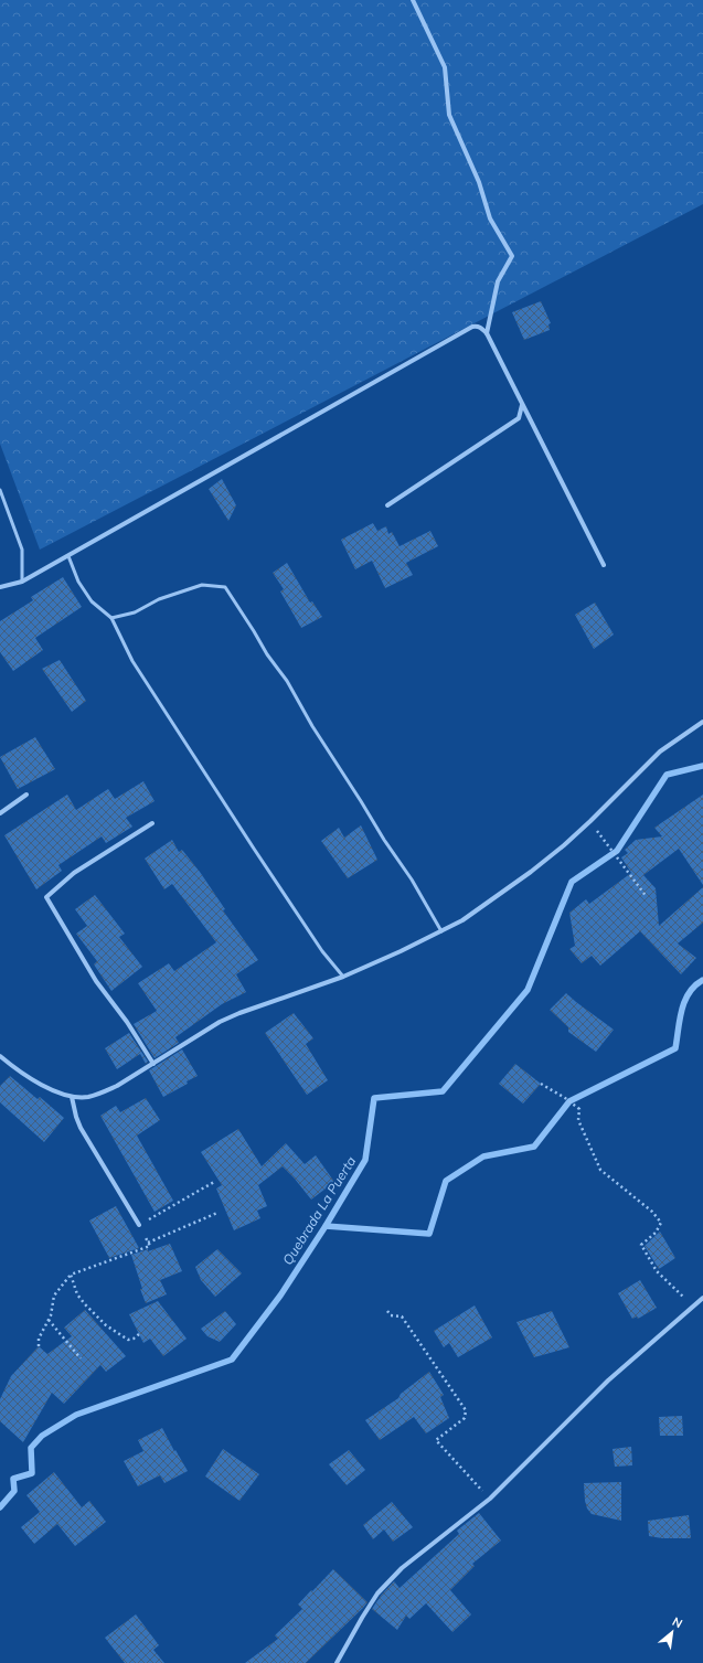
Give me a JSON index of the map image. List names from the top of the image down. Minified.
{"water":["Quebrada La Puerta"],"north":"top right"}
